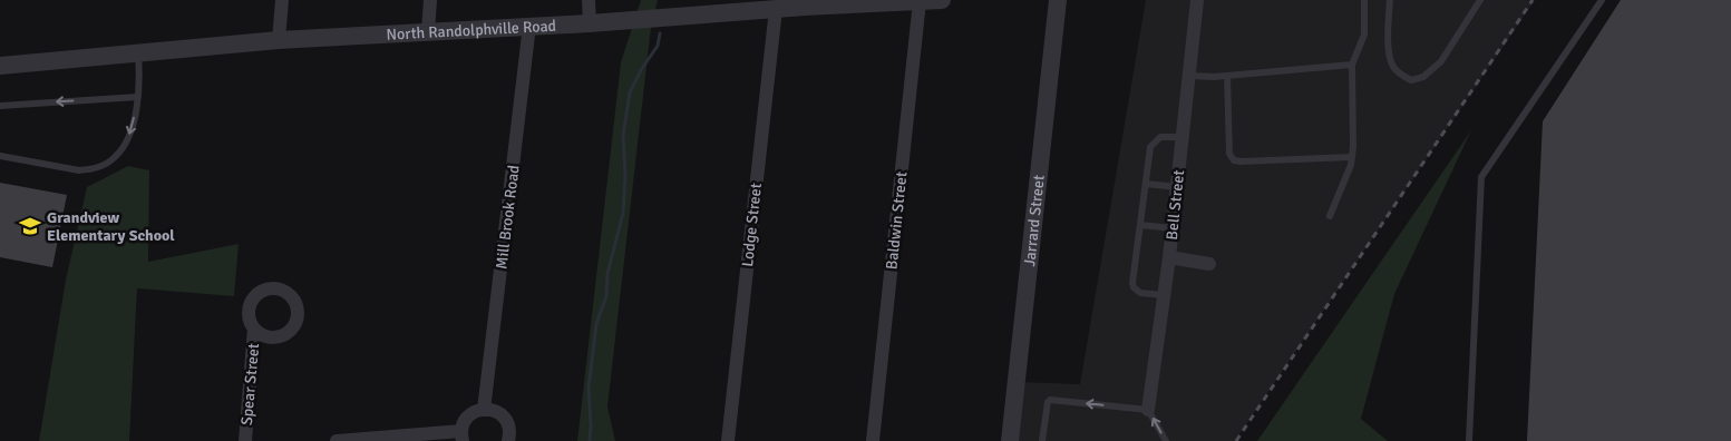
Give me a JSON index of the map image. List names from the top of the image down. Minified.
{"streets":{"street":["North Randolphville Road","Bell Street","Mill Brook Road","Baldwin Street","Jarrard Street","Lodge Street","Spear Street"]},"crossings":[["North Randolphville Road","Mill Brook Road"],["North Randolphville Road","Baldwin Street"],["North Randolphville Road","Lodge Street"]],"places":{"school or university":["Grandview Elementary School"]}}
